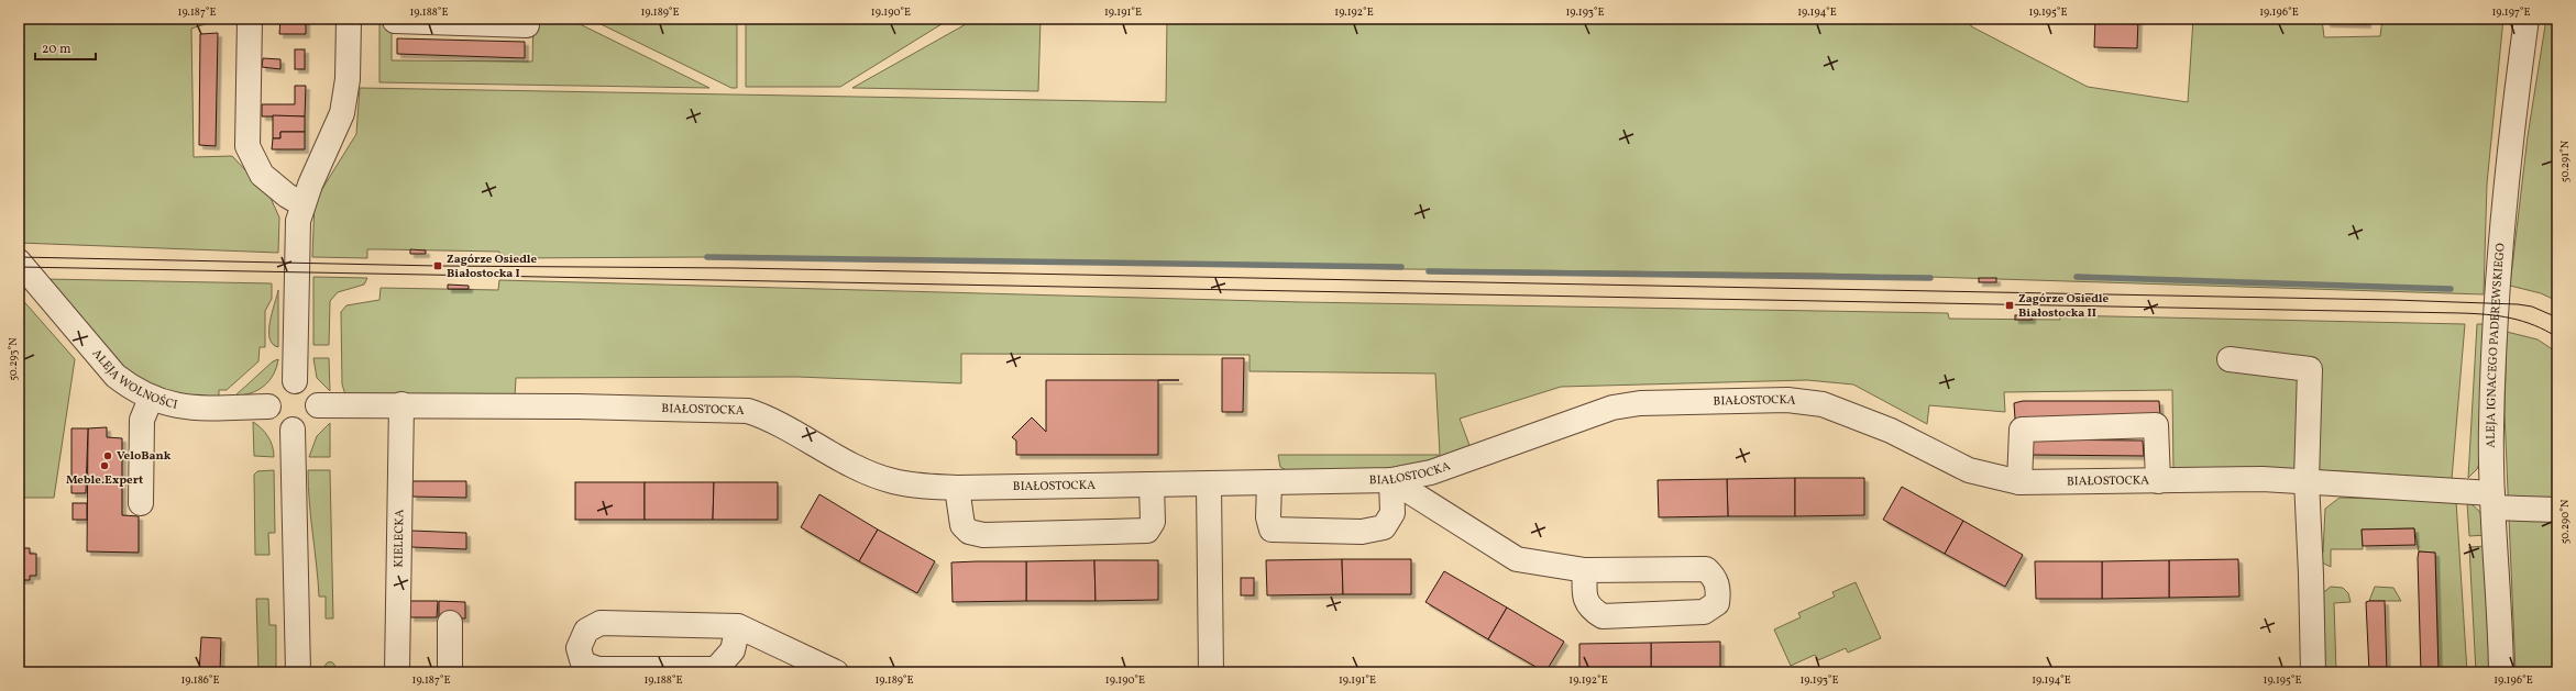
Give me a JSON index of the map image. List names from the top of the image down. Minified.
{"streets":{"street":["ALEJA IGNACEGO PADEREWSKIEGO","ALEJA WOLNOŚCI","BIAŁOSTOCKA","KIELECKA"]},"crossings":[["ALEJA IGNACEGO PADEREWSKIEGO","BIAŁOSTOCKA"],["ALEJA WOLNOŚCI","BIAŁOSTOCKA"],["BIAŁOSTOCKA","KIELECKA"]],"places":{"transit":["Zagórze Osiedle Białostocka I","Zagórze Osiedle Białostocka II"],"other":["VeloBank","Meble.Expert"]},"scale_bar":"20 m","coordinates":["19.187°E","19.188°E","19.189°E","19.190°E","19.191°E","19.192°E","19.193°E","19.194°E","19.195°E","19.196°E","19.197°E","50.291°N","50.293°N","50.290°N","19.186°E"]}
